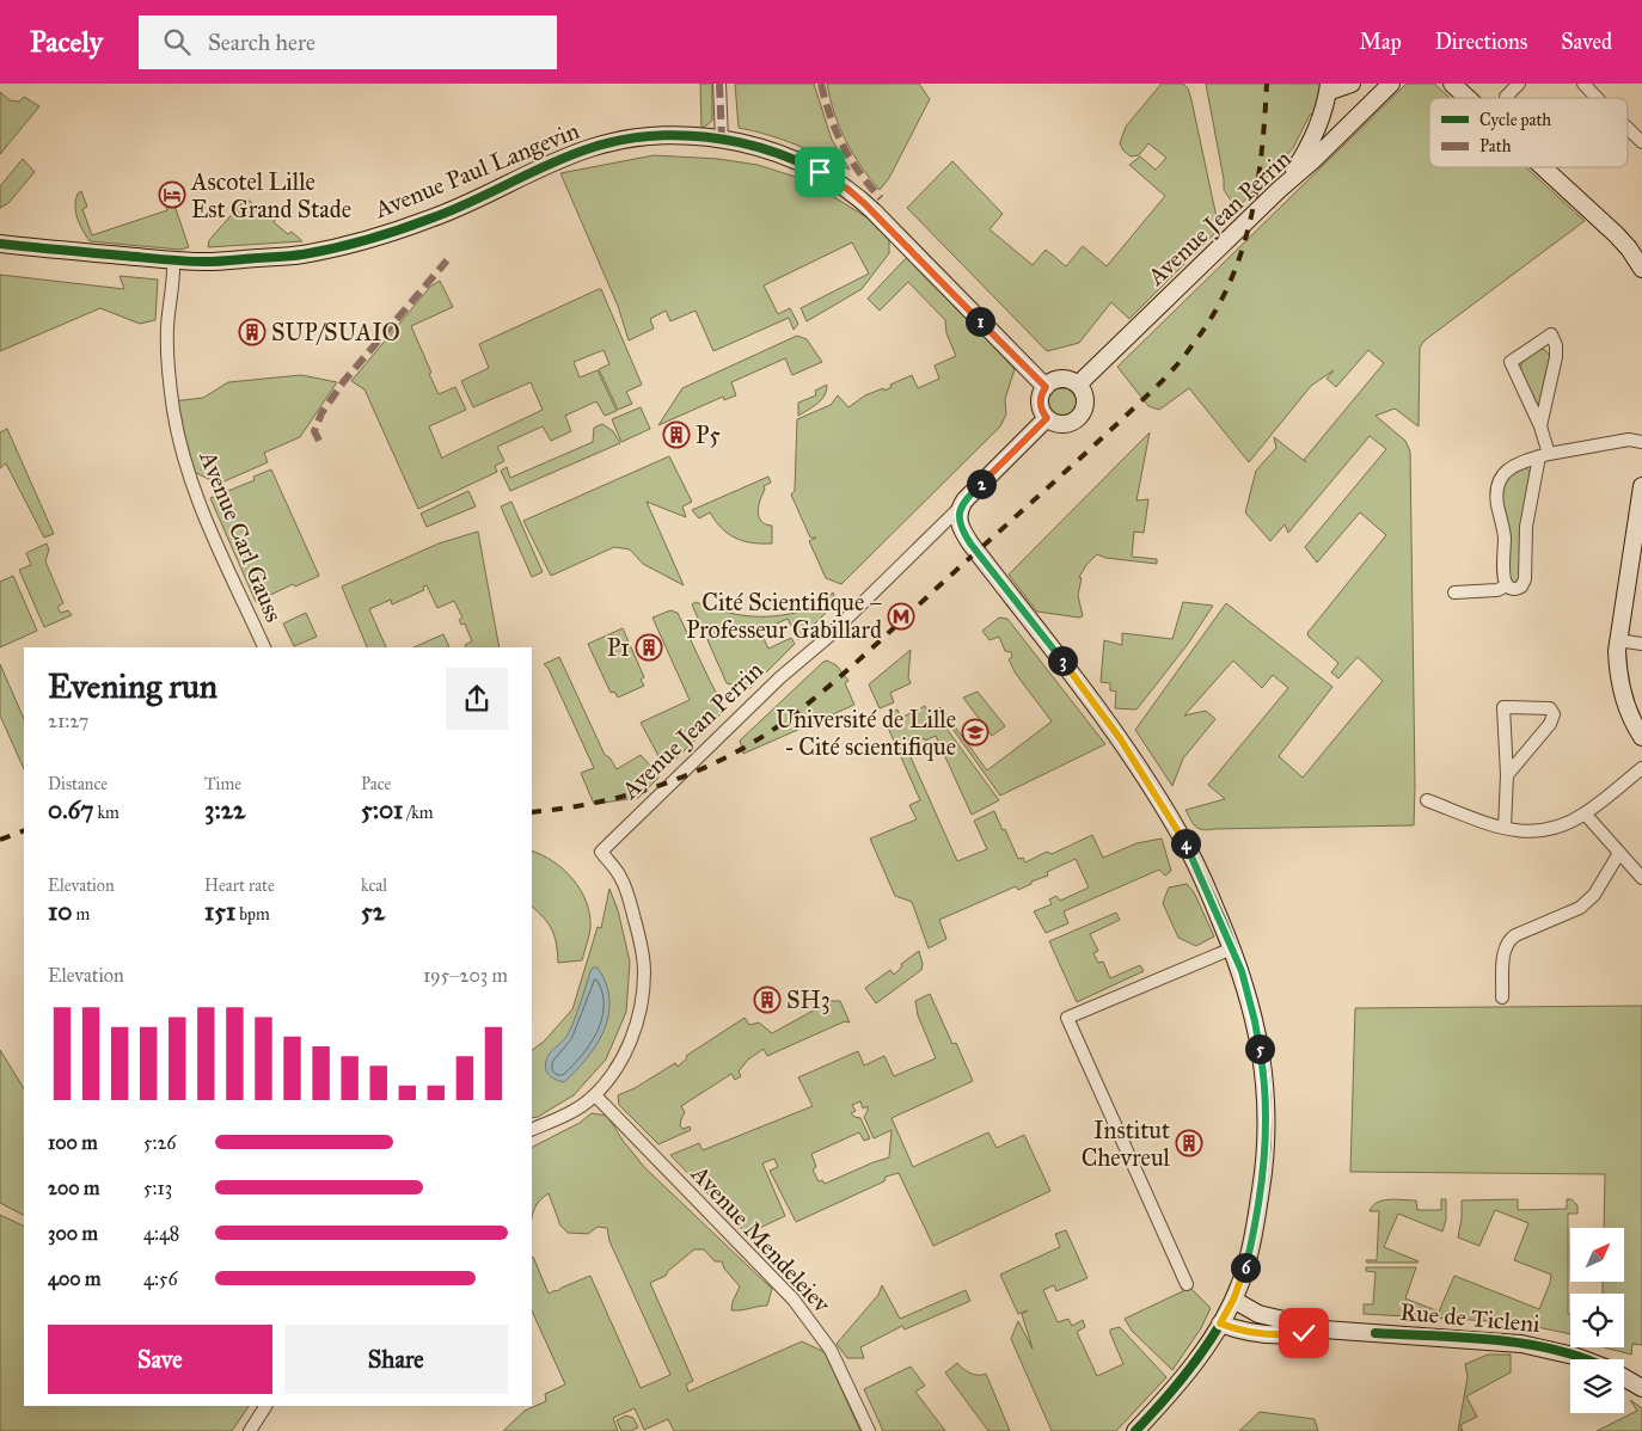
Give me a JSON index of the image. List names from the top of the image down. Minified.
{"streets":{"street":["Avenue Paul Langevin","Avenue Jean Perrin","Avenue Carl Gauss","Avenue Mendeleiev","Rue de Ticleni"]},"crossings":[["Avenue Paul Langevin","Avenue Jean Perrin"],["Avenue Paul Langevin","Avenue Carl Gauss"],["Avenue Jean Perrin","Avenue Mendeleiev"]],"places":{"hotel":["Ascotel Lille Est Grand Stade"],"building":["SUP/SUAIO","P5","P1","SH3","Institut Chevreul"],"metro station":["Cité Scientifique – Professeur Gabillard"],"school or university":["Université de Lille ‐ Cité scientifique"]},"legend":["Cycle path","Path"],"north":"top right","page":{"header":"Pacely","search":"Search here","nav":["Map","Directions","Saved"],"pins":["1","2","3","4","5","6"],"heading":["Evening run","21:27"],"stats":[["Distance","0.67 km"],["Time","3:22"],["Pace","5:01 /km"],["Elevation","10 m"],["Heart rate","151 bpm"],["kcal","52"]],"chart":["Elevation","195–203 m"],"list":[{"name":"100 m","note":"5:26"},{"name":"200 m","note":"5:13"},{"name":"300 m","note":"4:48"},{"name":"400 m","note":"4:56"}],"buttons":["Save","Share"]}}
